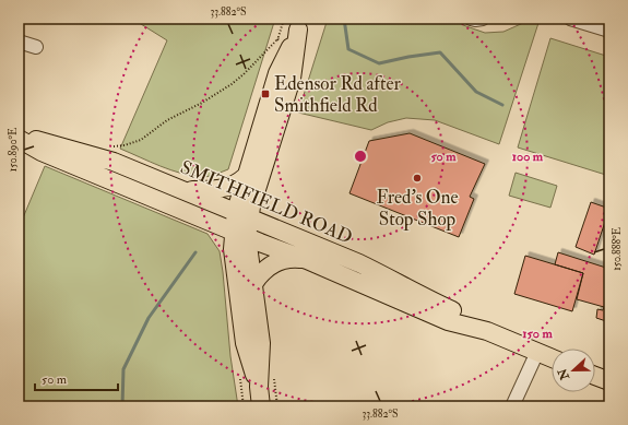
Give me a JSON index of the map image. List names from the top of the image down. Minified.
{"streets":{"main road":["SMITHFIELD ROAD"]},"places":{"transit":["Edensor Rd after Smithfield Rd"],"other":["Fred's One Stop Shop"]},"scale_bar":"50 m","north":"left","coordinates":["33.882°S","150.890°E","150.888°E"],"rings":["50 m","100 m","150 m"]}
